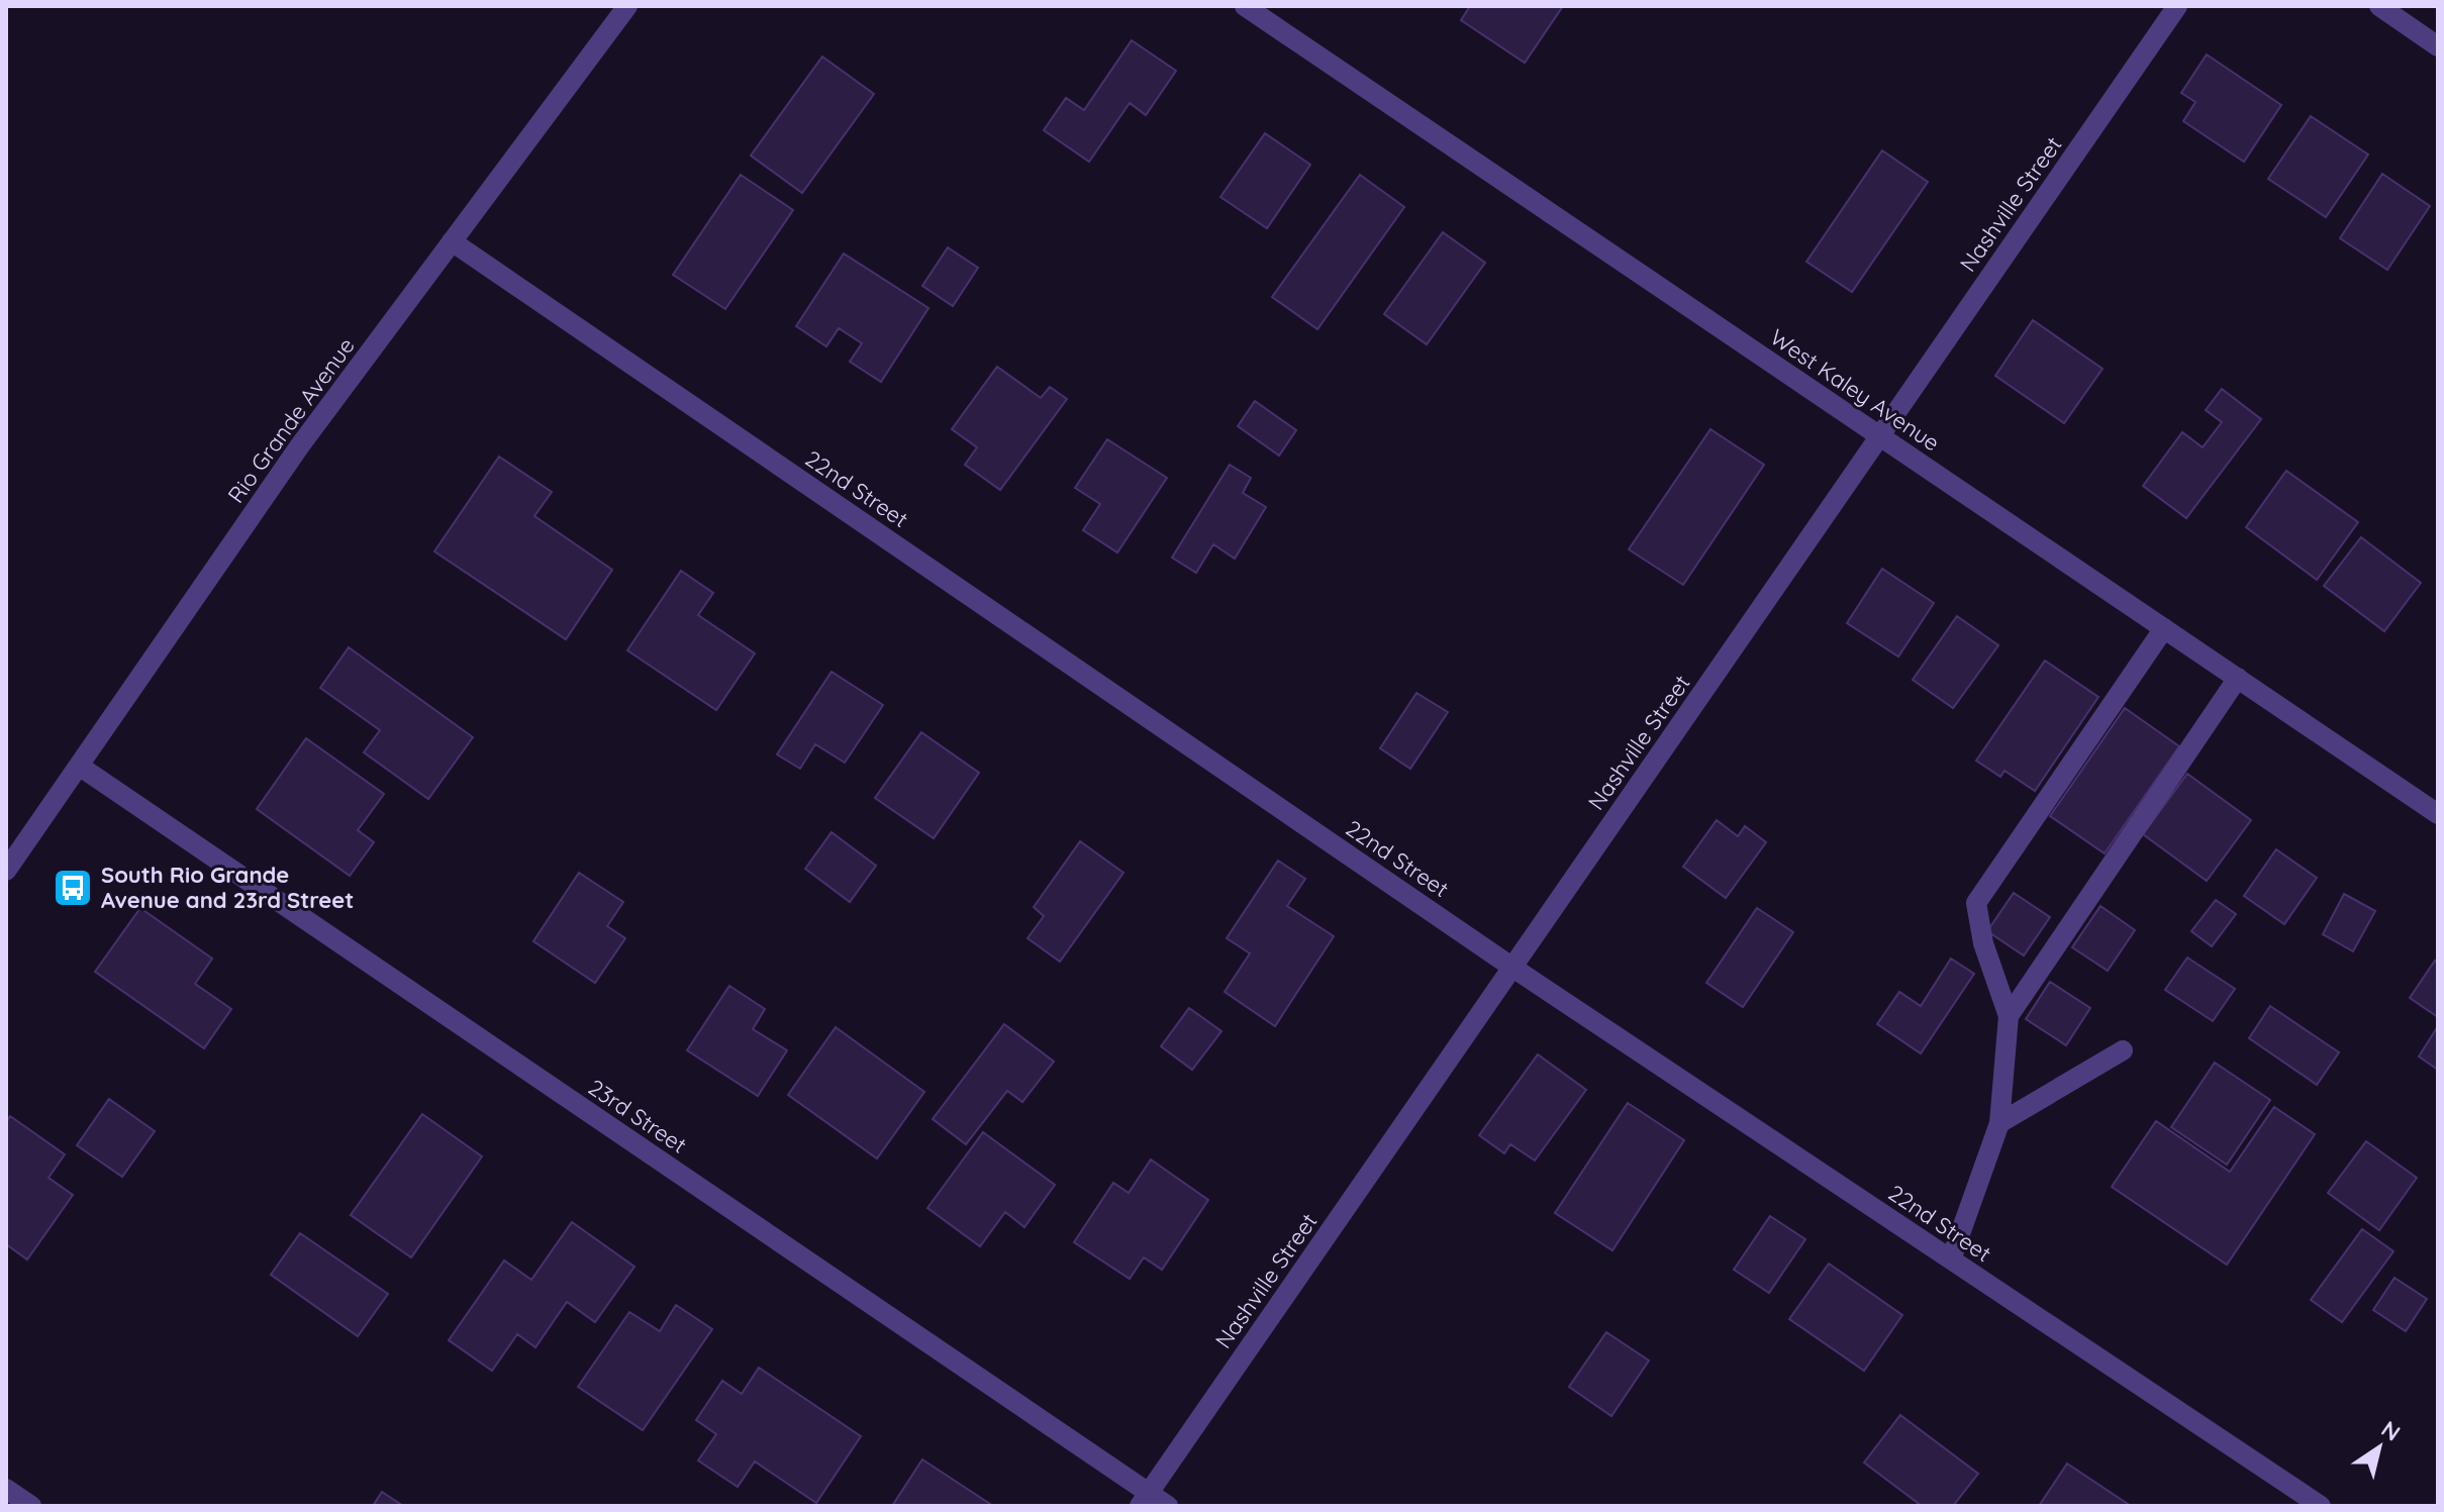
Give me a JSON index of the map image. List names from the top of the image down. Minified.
{"streets":{"street":["Nashville Street","West Kaley Avenue","Rio Grande Avenue","22nd Street","23rd Street"]},"crossings":[["Nashville Street","West Kaley Avenue"],["Nashville Street","22nd Street"],["Nashville Street","23rd Street"],["Rio Grande Avenue","22nd Street"],["Rio Grande Avenue","23rd Street"]],"places":{"bus stop":["South Rio Grande Avenue and 23rd Street"]},"north":"top right"}
